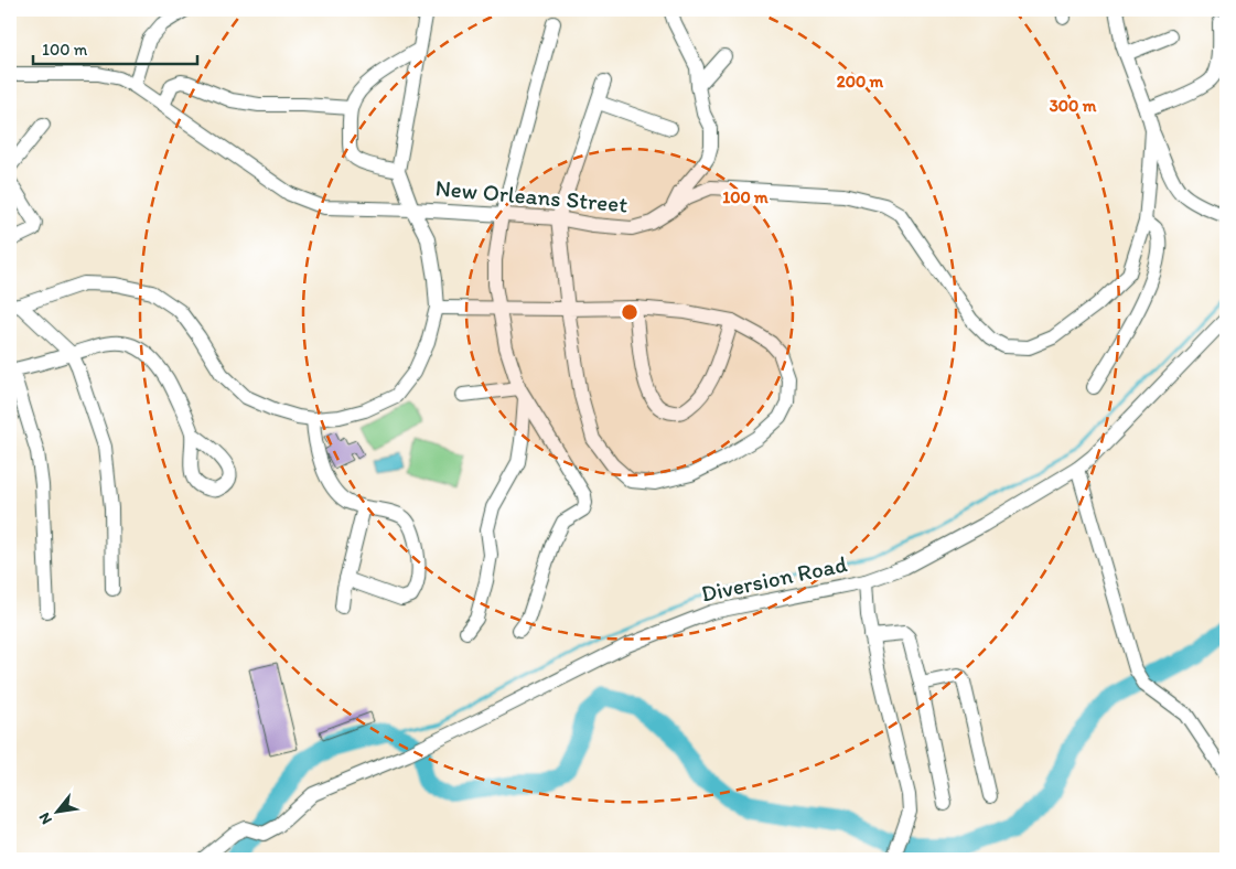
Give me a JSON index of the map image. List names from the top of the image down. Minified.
{"streets":{"street":["New Orleans Street","Diversion Road"]},"scale_bar":"100 m","north":"bottom left","rings":["200 m","300 m","100 m"]}
